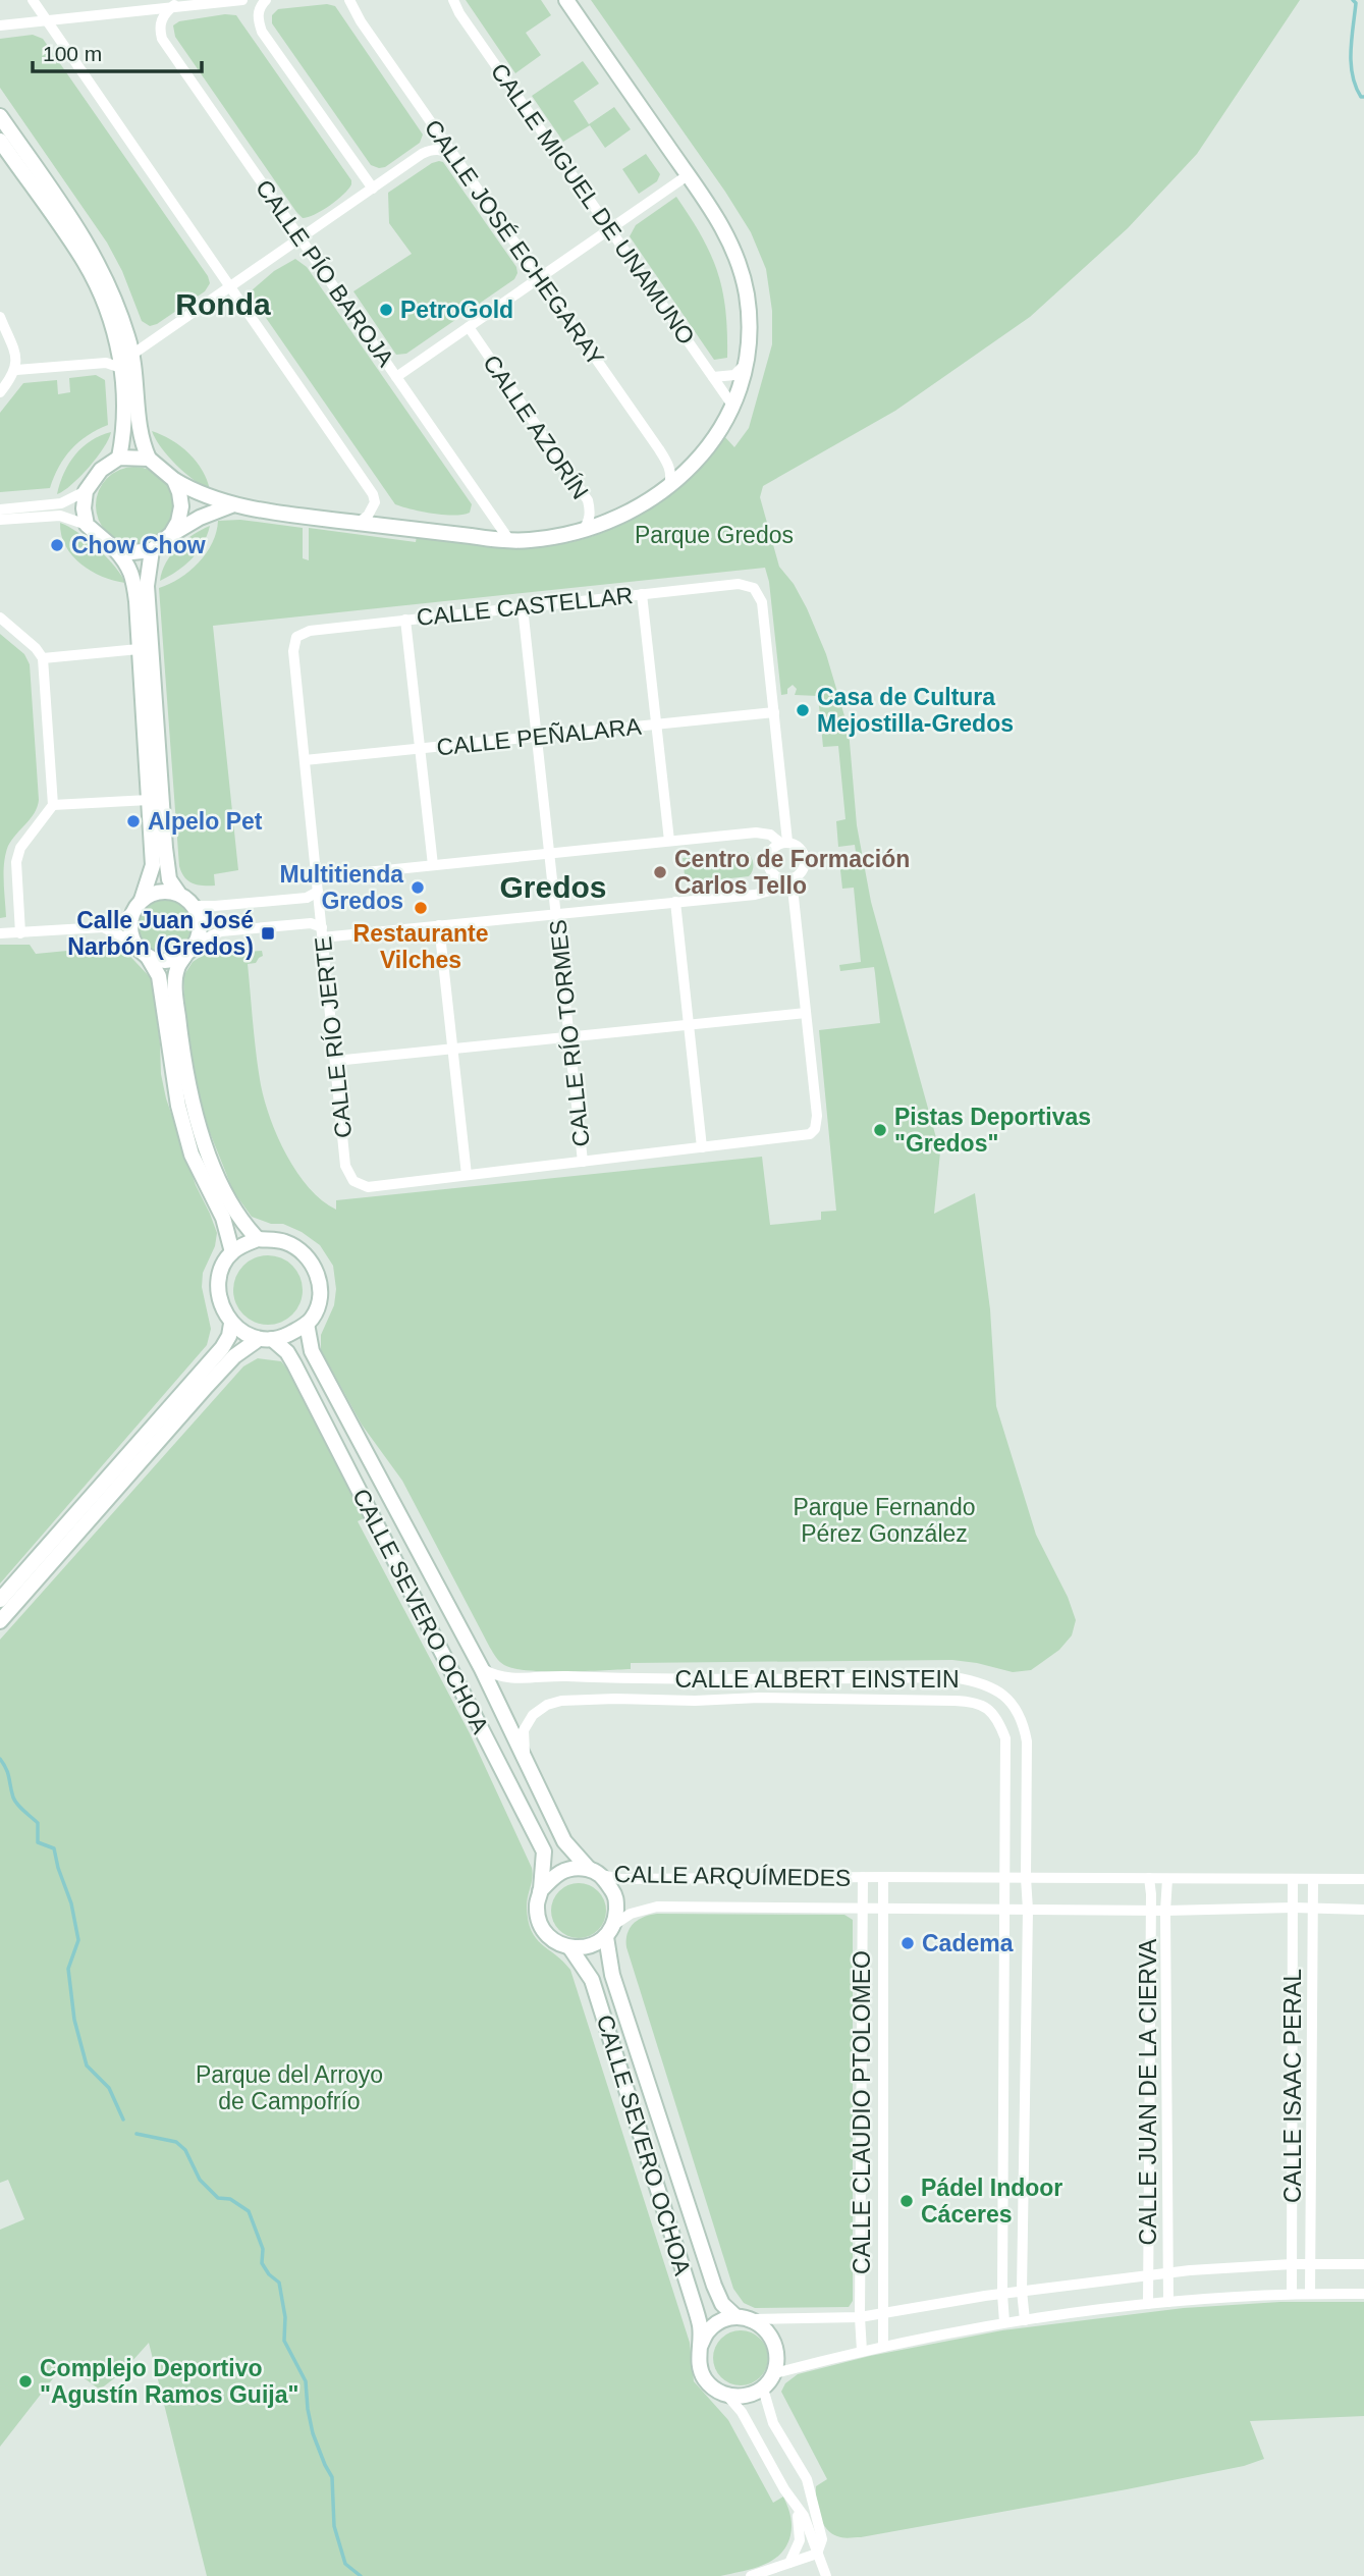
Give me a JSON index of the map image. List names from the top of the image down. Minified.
{"streets":{"main road":["CALLE SEVERO OCHOA"],"street":["CALLE MIGUEL DE UNAMUNO","CALLE JOSÉ ECHEGARAY","CALLE PÍO BAROJA","CALLE AZORÍN","CALLE CASTELLAR","CALLE PEÑALARA","CALLE RÍO TORMES","CALLE RÍO JERTE","CALLE ALBERT EINSTEIN","CALLE ARQUÍMEDES","CALLE ISAAC PERAL","CALLE JUAN DE LA CIERVA","CALLE CLAUDIO PTOLOMEO"]},"crossings":[["CALLE CASTELLAR","CALLE PEÑALARA"],["CALLE CASTELLAR","CALLE RÍO TORMES"],["CALLE CASTELLAR","CALLE RÍO JERTE"],["CALLE PEÑALARA","CALLE RÍO TORMES"],["CALLE PEÑALARA","CALLE RÍO JERTE"],["CALLE SEVERO OCHOA","CALLE ALBERT EINSTEIN"],["CALLE SEVERO OCHOA","CALLE ARQUÍMEDES"],["CALLE ALBERT EINSTEIN","CALLE ARQUÍMEDES"],["CALLE ARQUÍMEDES","CALLE ISAAC PERAL"],["CALLE ARQUÍMEDES","CALLE JUAN DE LA CIERVA"],["CALLE ARQUÍMEDES","CALLE CLAUDIO PTOLOMEO"]],"districts":["Ronda","Gredos"],"parks":["Parque Gredos","Parque Fernando Pérez González","Parque del Arroyo de Campofrío"],"places":{"other":["PetroGold","Chow Chow","Casa de Cultura Mejostilla-Gredos","Alpelo Pet","Centro de Formación Carlos Tello","Multitienda Gredos","Restaurante Vilches","Pistas Deportivas \"Gredos\"","Cadema","Pádel Indoor Cáceres","Complejo Deportivo \"Agustín Ramos Guija\""],"transit":["Calle Juan José Narbón (Gredos)"]},"scale_bar":"100 m"}
